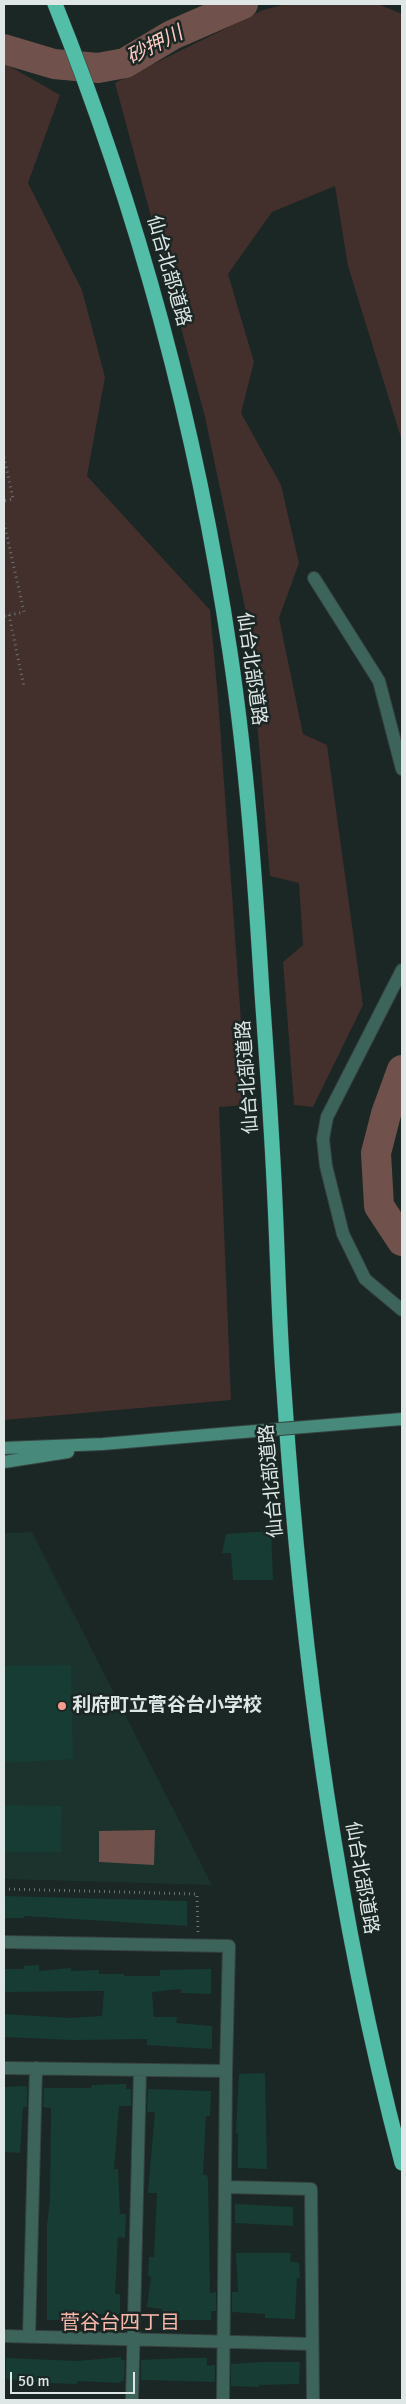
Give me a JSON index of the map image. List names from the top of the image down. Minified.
{"streets":{"highway":["仙台北部道路"]},"districts":["菅谷台四丁目"],"water":["砂押川"],"places":["利府町立菅谷台小学校"],"scale_bar":"50 m"}
